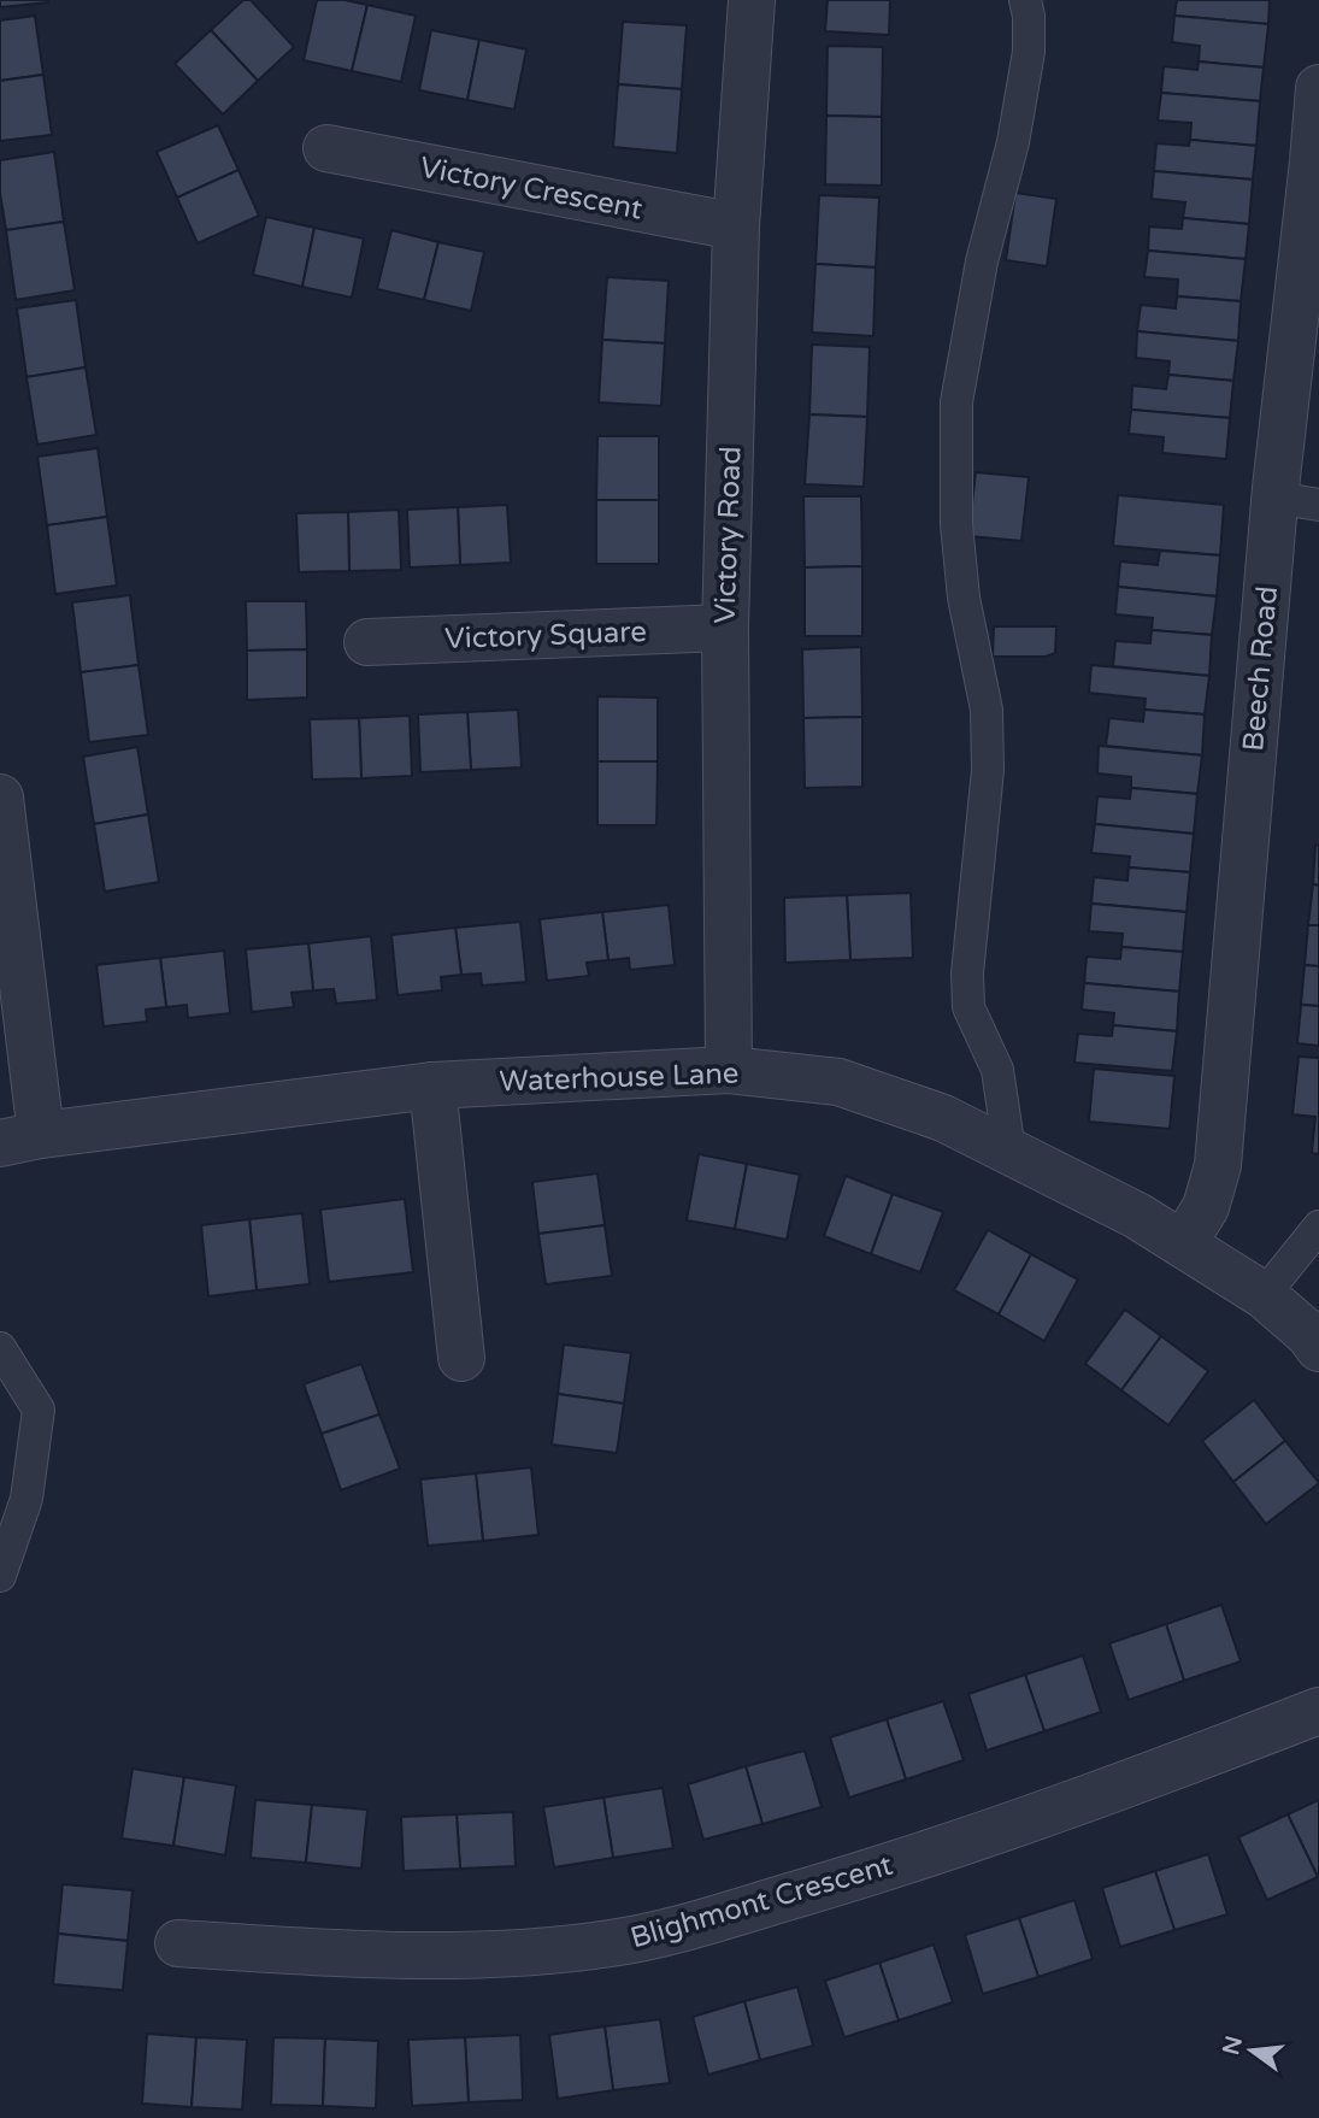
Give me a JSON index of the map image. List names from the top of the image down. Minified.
{"streets":{"street":["Victory Crescent","Victory Road","Victory Square","Beech Road","Waterhouse Lane","Blighmont Crescent"]},"crossings":[["Victory Crescent","Victory Road"],["Victory Road","Victory Square"],["Victory Road","Waterhouse Lane"],["Beech Road","Waterhouse Lane"]],"north":"left"}
